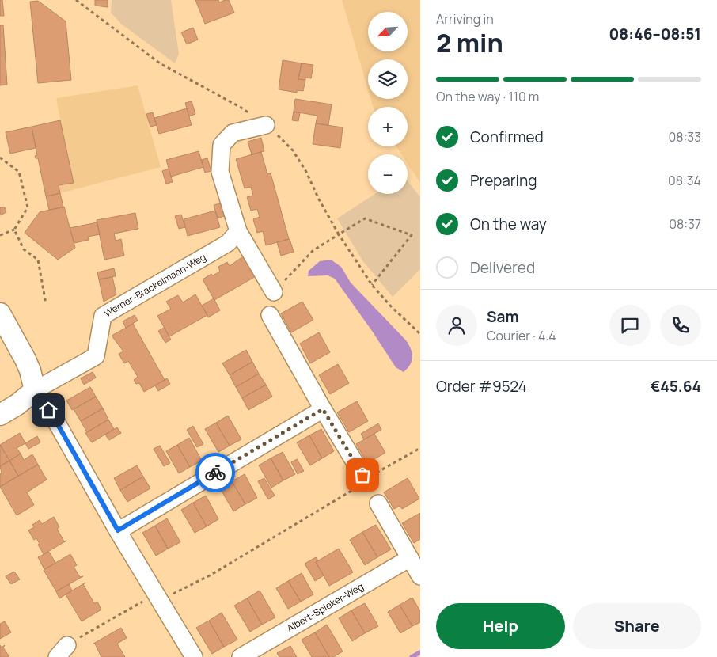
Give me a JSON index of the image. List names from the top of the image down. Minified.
{"streets":{"street":["Werner-Brackelmann-Weg","Albert-Spieker-Weg"]},"north":"bottom left","page":{"heading":["2 min","Arriving in","08:46–08:51"],"panel":["Sam","Courier · 4.4","Order #9524","€45.64"],"map_buttons":["+","−"],"bar":"On the way · 110 m","list":[["Confirmed","08:33"],["Preparing","08:34"],["On the way","08:37"],"Delivered"],"buttons":["Help","Share"]}}
